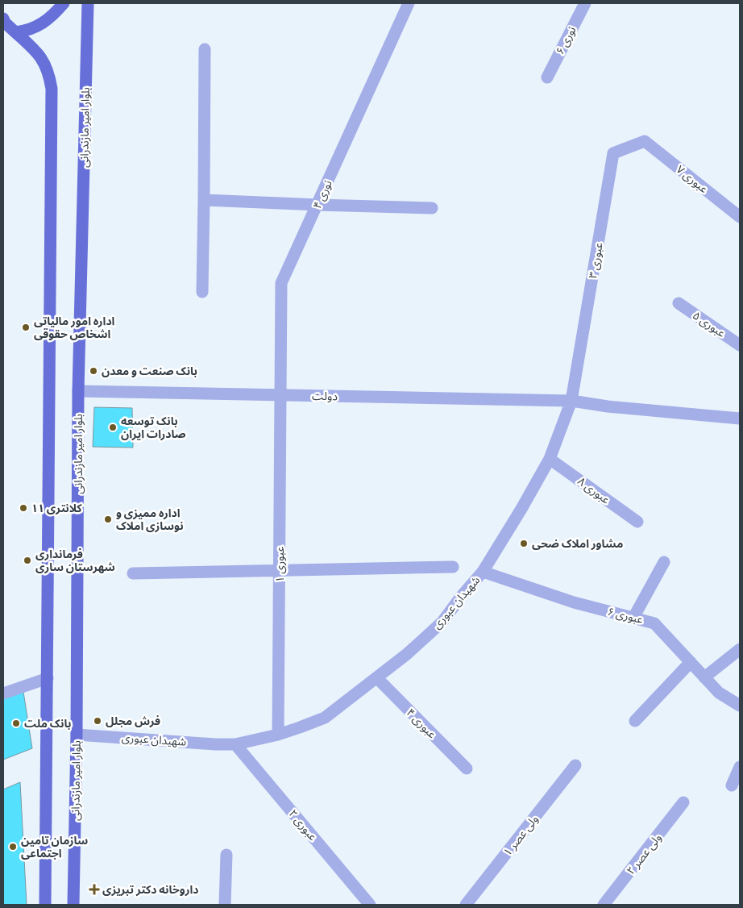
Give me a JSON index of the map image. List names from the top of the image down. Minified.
{"streets":{"main road":["بلوار امیر مازندرانی"],"street":["نوری ۶","عبوری ۷","نوری ۴","عبوری ۳","عبوری ۵","دولت","عبوری ۸","عبوری ۱","شهیدان عبوری","عبوری ۶","عبوری ۴","عبوری ۲","ولی عصر ۱","ولی عصر ۲"]},"crossings":[["بلوار امیر مازندرانی","دولت"],["بلوار امیر مازندرانی","شهیدان عبوری"],["عبوری ۷","عبوری ۳"],["نوری ۴","دولت"],["نوری ۴","عبوری ۱"],["عبوری ۳","دولت"],["عبوری ۳","شهیدان عبوری"],["دولت","عبوری ۱"],["دولت","شهیدان عبوری"],["عبوری ۸","شهیدان عبوری"],["عبوری ۱","شهیدان عبوری"],["شهیدان عبوری","عبوری ۶"],["شهیدان عبوری","عبوری ۴"],["شهیدان عبوری","عبوری ۲"]],"places":{"other":["اداره امور مالیاتی اشخاص حقوقی","بانک صنعت و معدن","بانک توسعه صادرات ایران","کلانتری ۱۱","اداره ممیزی و نوسازی املاک","مشاور املاک ضحی","فرمانداری شهرستان ساری","فرش مجلل","بانک ملت","سازمان تامین اجتماعی"],"health":["داروخانه دکتر تبریزی"]}}
